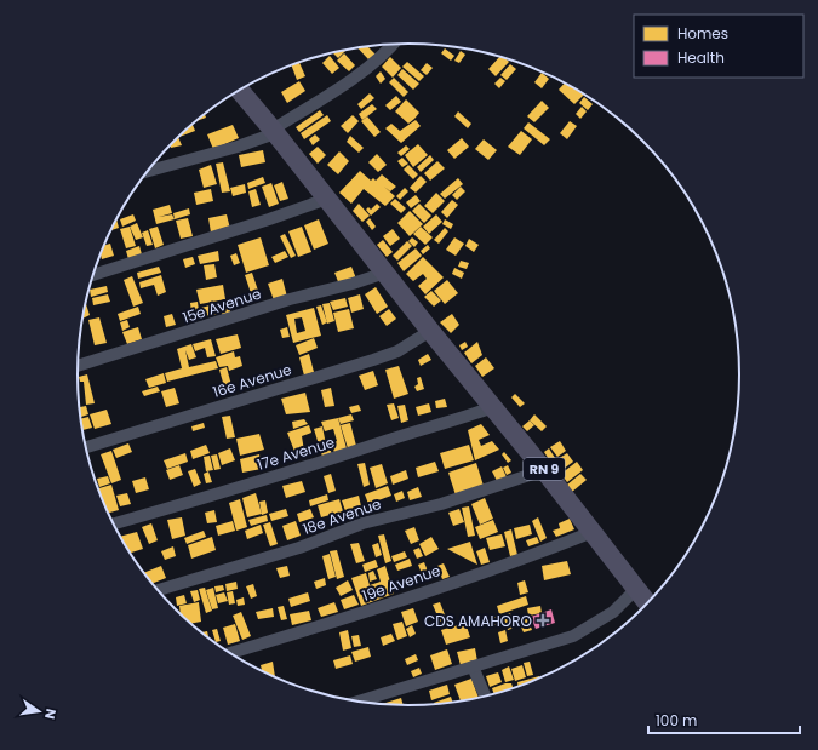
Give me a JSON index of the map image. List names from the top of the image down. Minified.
{"streets":{"main road":["RN 9"],"street":["15e Avenue","16e Avenue","17e Avenue","18e Avenue","19e Avenue"]},"crossings":[["15e Avenue","RN 9"],["16e Avenue","RN 9"],["17e Avenue","RN 9"],["RN 9","18e Avenue"],["RN 9","19e Avenue"]],"places":{"health":["CDS AMAHORO"]},"legend":["Homes","Health"],"scale_bar":"100 m","north":"right"}
